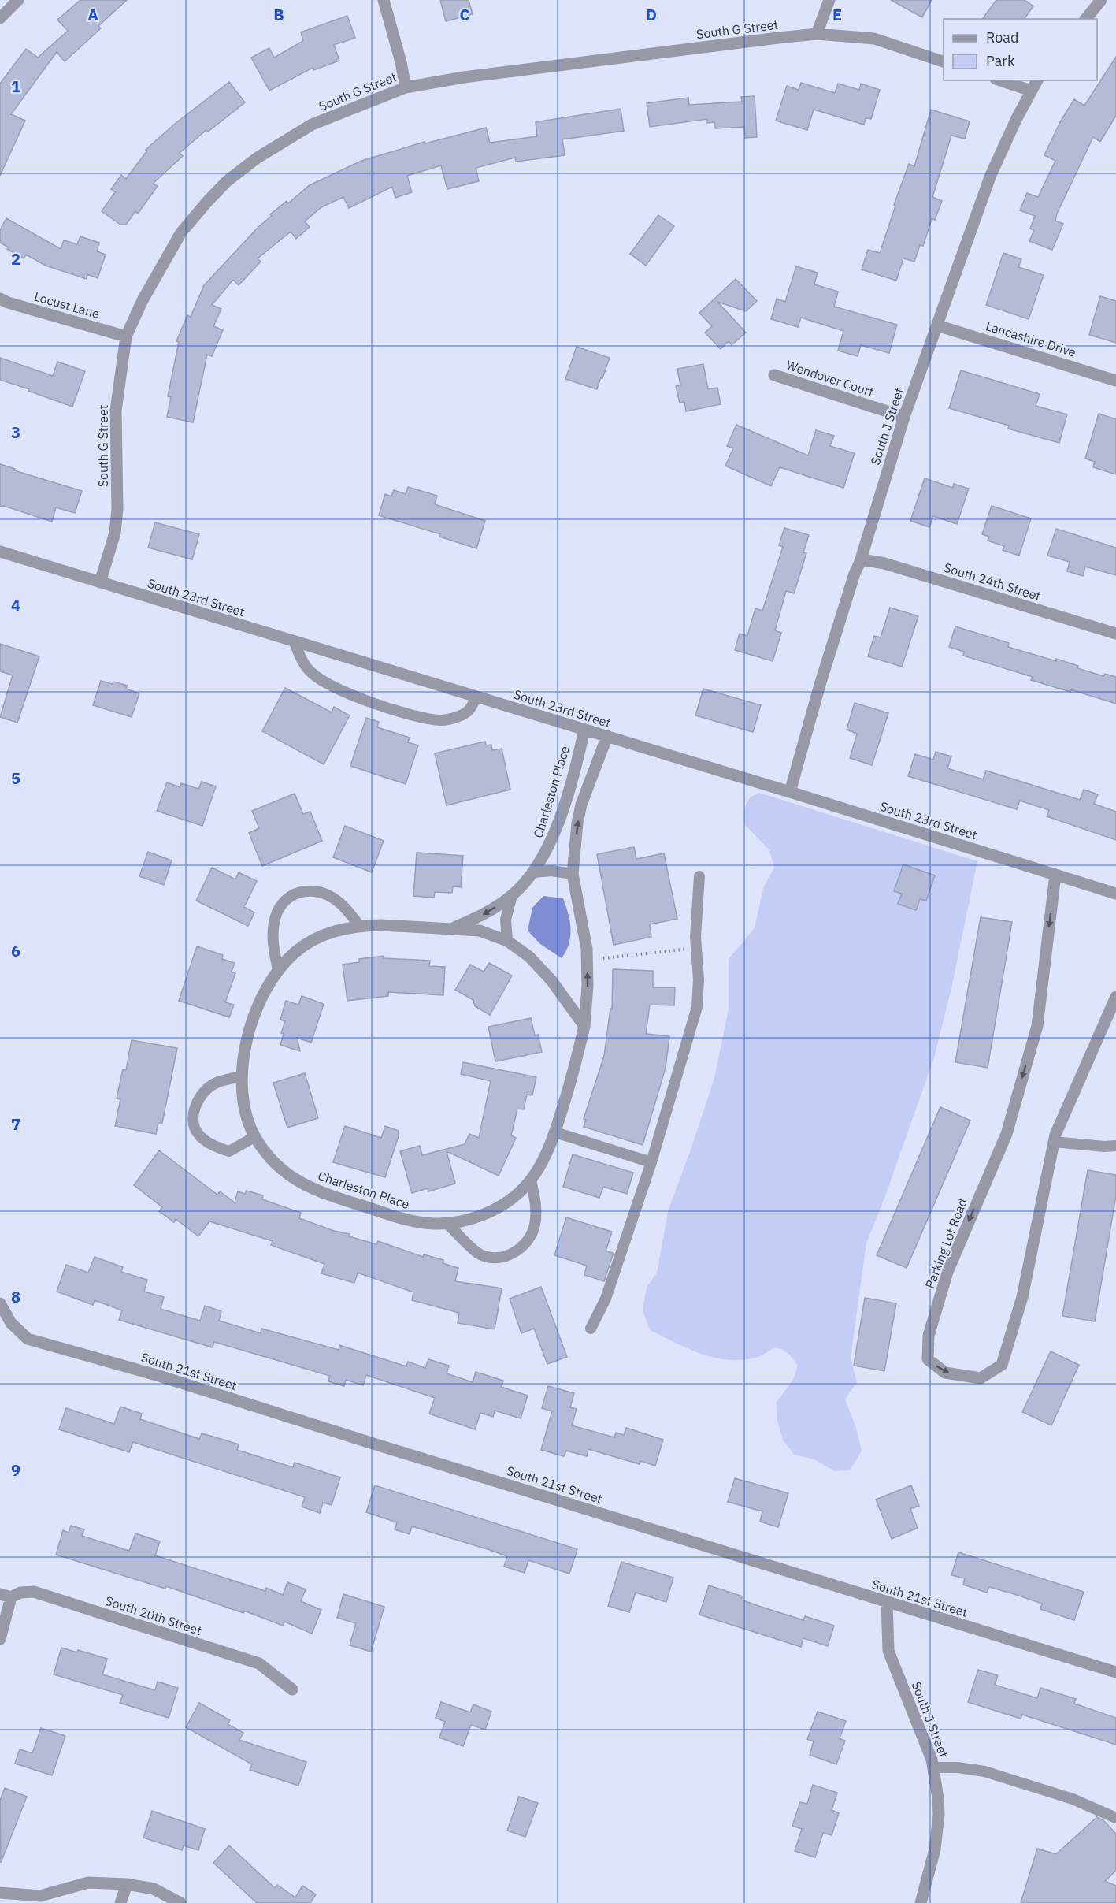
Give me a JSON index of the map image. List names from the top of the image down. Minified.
{"streets":{"street":["South G Street","Locust Lane","Lancashire Drive","Wendover Court","South J Street","South 24th Street","South 23rd Street","Charleston Place","Parking Lot Road","South 21st Street","South 20th Street"]},"crossings":[["South G Street","Locust Lane"],["South G Street","South 23rd Street"],["Lancashire Drive","South J Street"],["Wendover Court","South J Street"],["South J Street","South 24th Street"],["South J Street","South 23rd Street"],["South J Street","South 21st Street"],["South 23rd Street","Charleston Place"],["South 23rd Street","Parking Lot Road"]],"legend":["Road","Park"],"grid":{"columns":["A","B","C","D","E"],"rows":["1","2","3","4","5","6","7","8","9"]}}
